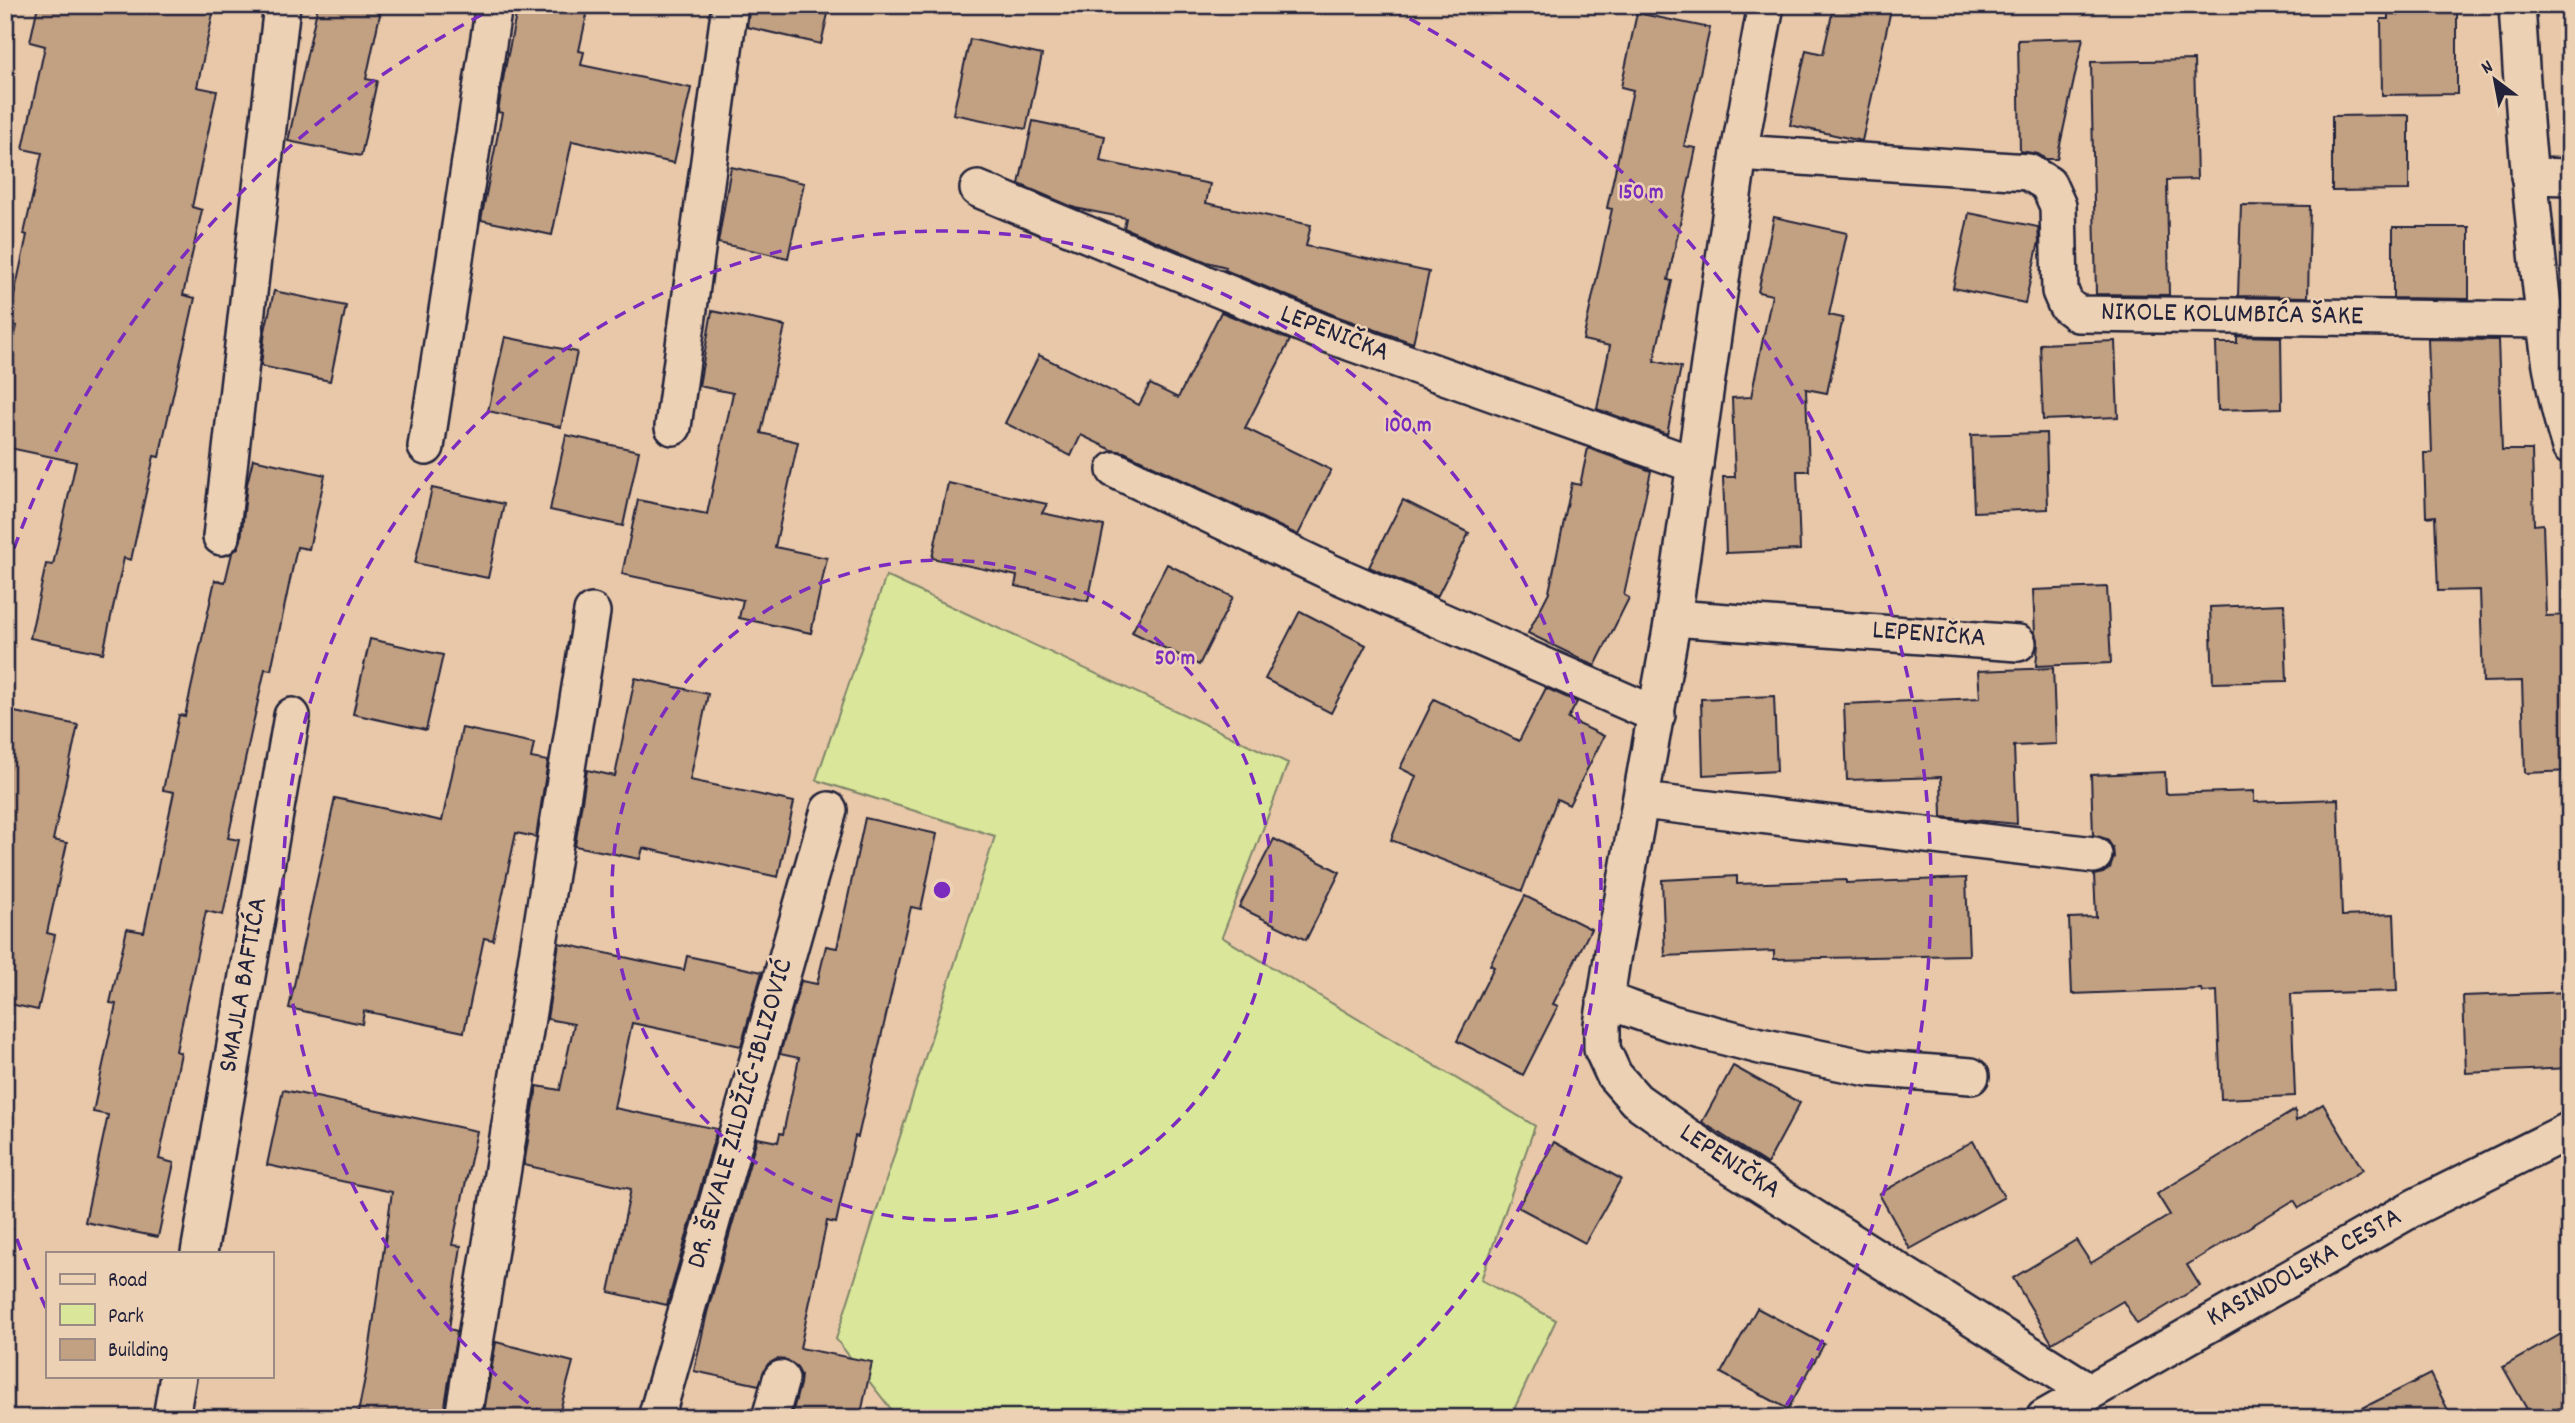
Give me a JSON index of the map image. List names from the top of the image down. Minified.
{"streets":{"street":["NIKOLE KOLUMBIĆA ŠAKE","LEPENIČKA","SMAJLA BAFTIĆA","DR. ŠEVALE ZILDŽIĆ-IBLIZOVIĆ","KASINDOLSKA CESTA"]},"crossings":[["NIKOLE KOLUMBIĆA ŠAKE","LEPENIČKA"],["LEPENIČKA","KASINDOLSKA CESTA"]],"legend":["Road","Park","Building"],"north":"top left","rings":["150 m","100 m","50 m"]}
